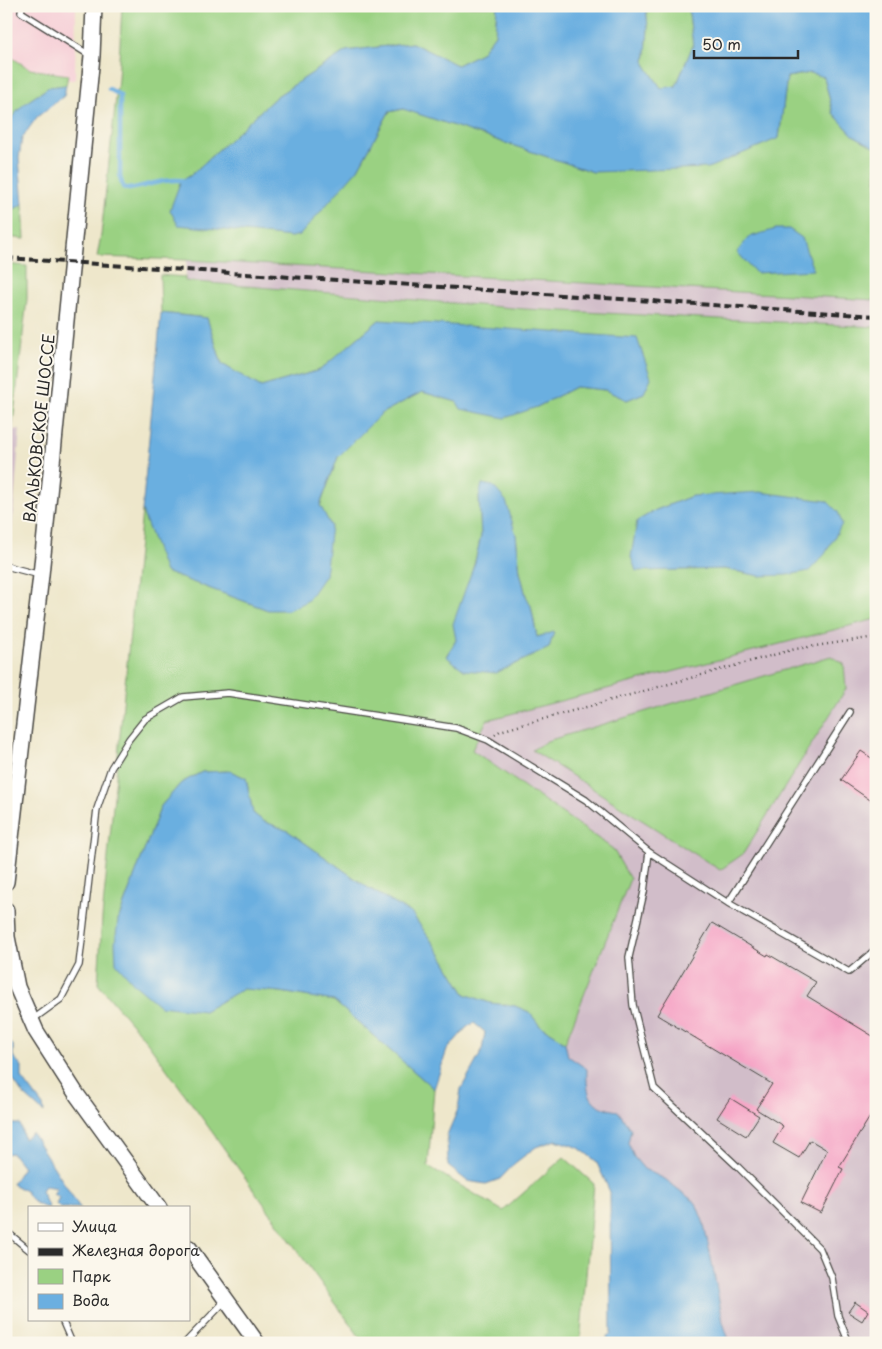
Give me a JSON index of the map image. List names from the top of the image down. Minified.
{"streets":{"main road":["ВАЛЬКОВСКОЕ ШОССЕ"]},"legend":["Улица","Железная дорога","Парк","Вода"],"scale_bar":"50 m"}
